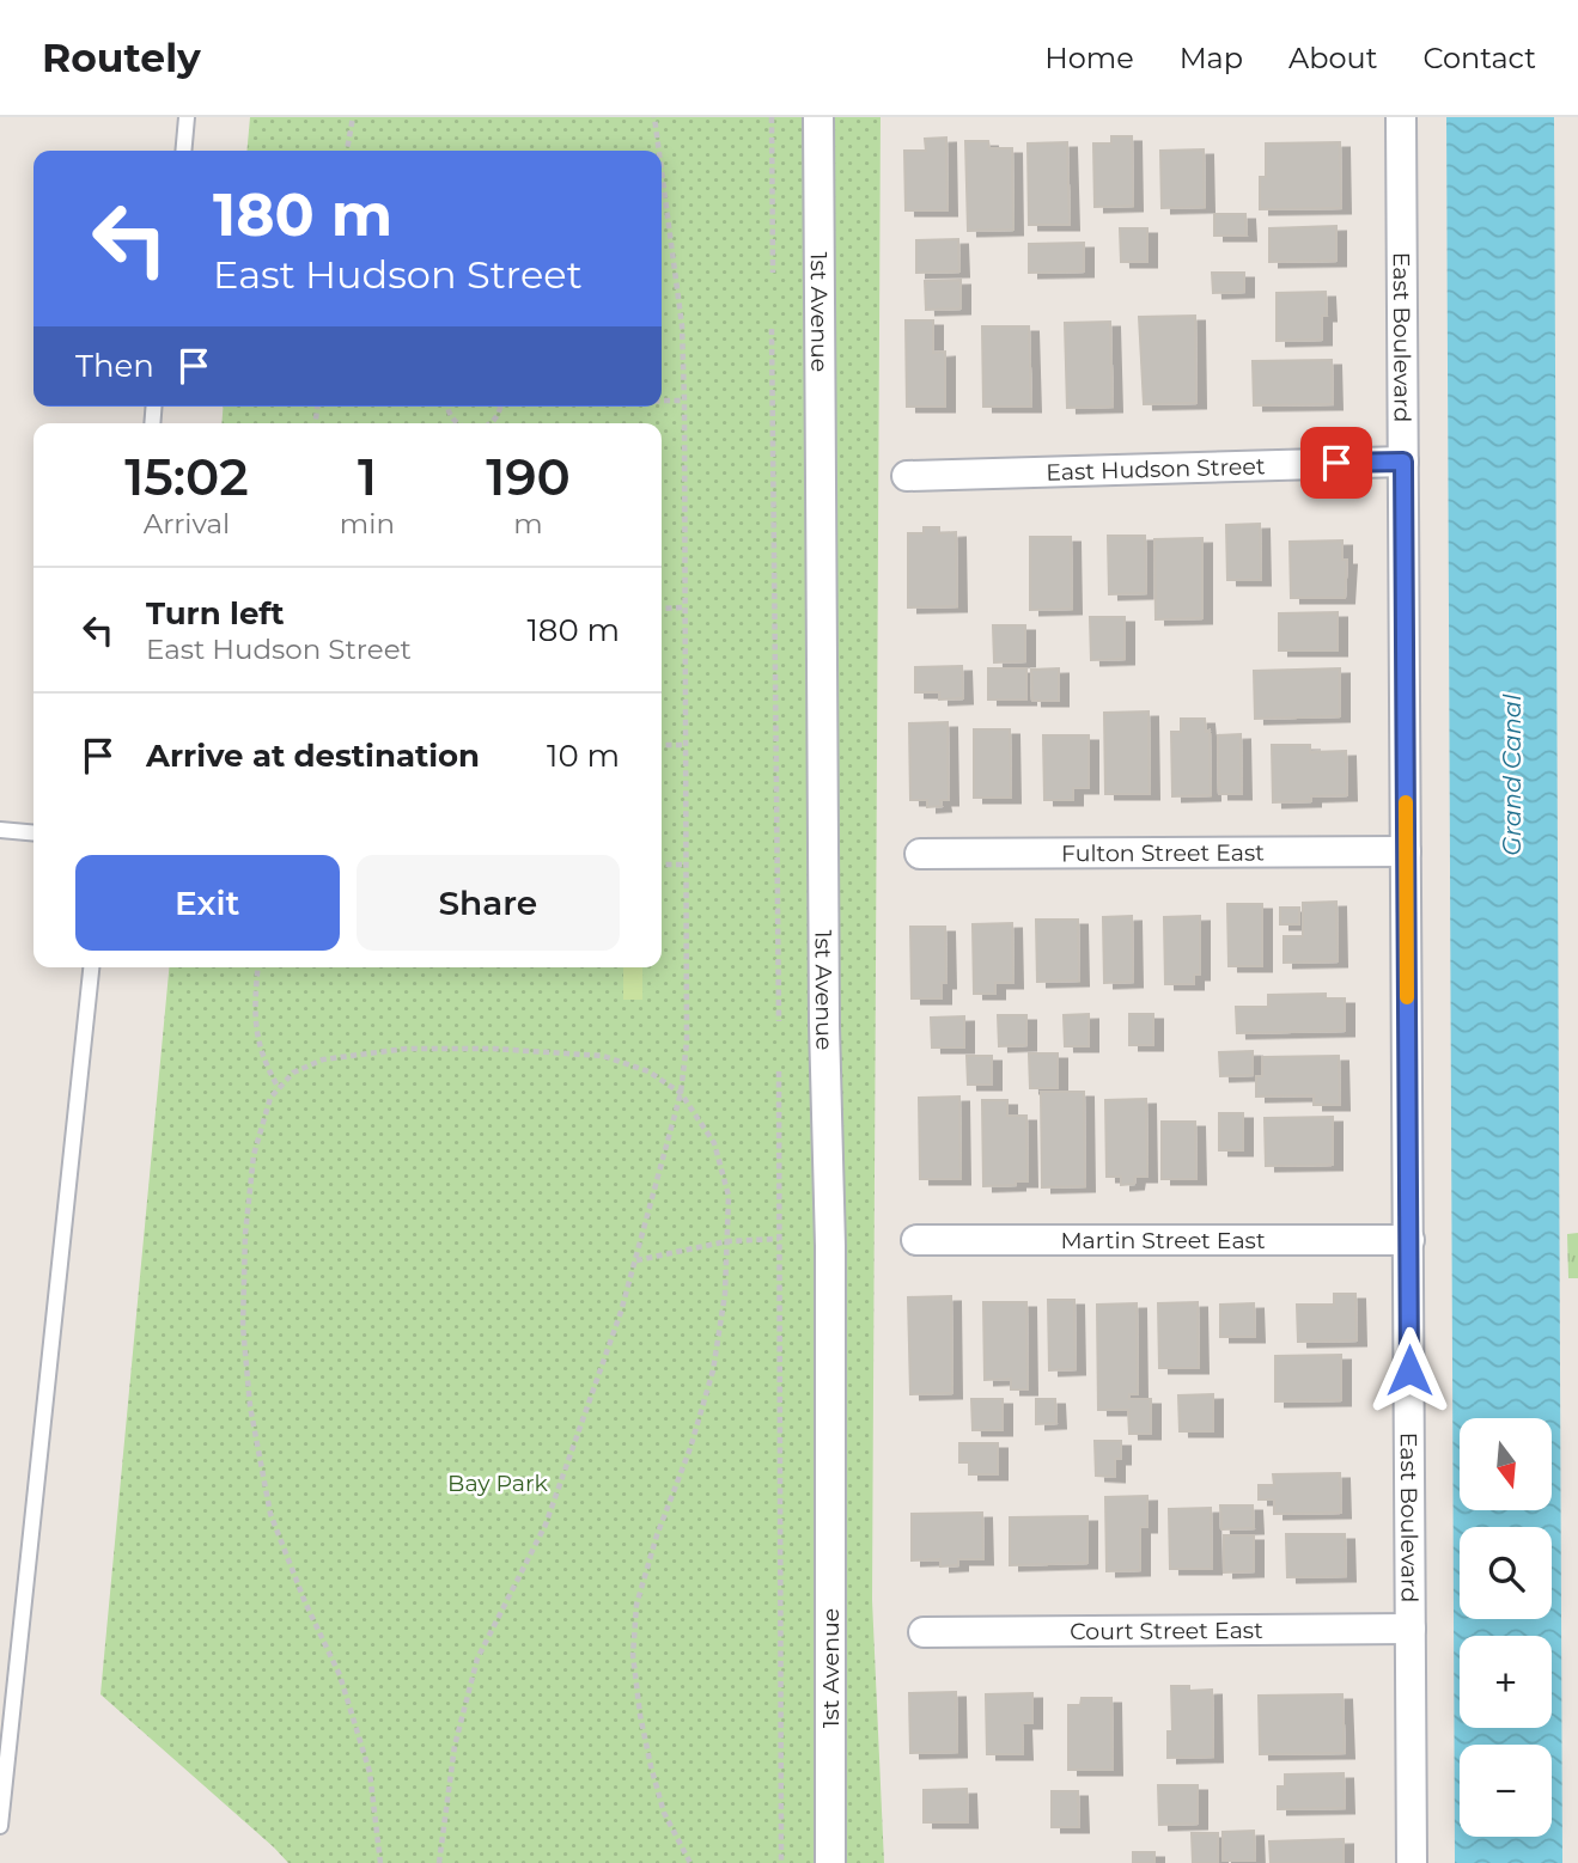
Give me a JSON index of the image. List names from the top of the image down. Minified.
{"streets":{"street":["1st Avenue","East Boulevard","East Hudson Street","Fulton Street East","Martin Street East","Court Street East"]},"crossings":[["East Boulevard","East Hudson Street"],["East Boulevard","Fulton Street East"],["East Boulevard","Martin Street East"],["East Boulevard","Court Street East"]],"water":["Grand Canal"],"parks":["Bay Park"],"north":"bottom","page":{"header":"Routely","nav":["Home","Map","About","Contact"],"turn":["180 m","East Hudson Street"],"then":"Then","eta":["15:02","Arrival","1","min","190","m"],"list":[{"name":"Turn left","note":"East Hudson Street","value":"180 m"},{"name":"Arrive at destination","value":"10 m"}],"buttons":["Exit","Share"],"map_buttons":["+","−"]}}
